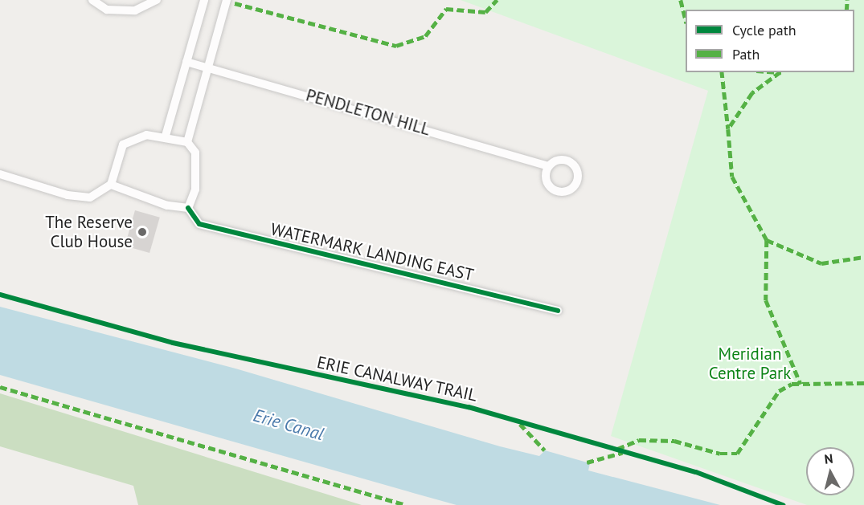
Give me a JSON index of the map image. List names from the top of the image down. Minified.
{"streets":{"street":["PENDLETON HILL","WATERMARK LANDING EAST"],"cycle path":["ERIE CANALWAY TRAIL"]},"water":["Erie Canal"],"parks":["Meridian Centre Park"],"places":["The Reserve Club House"],"legend":["Cycle path","Path"],"north":"top"}
